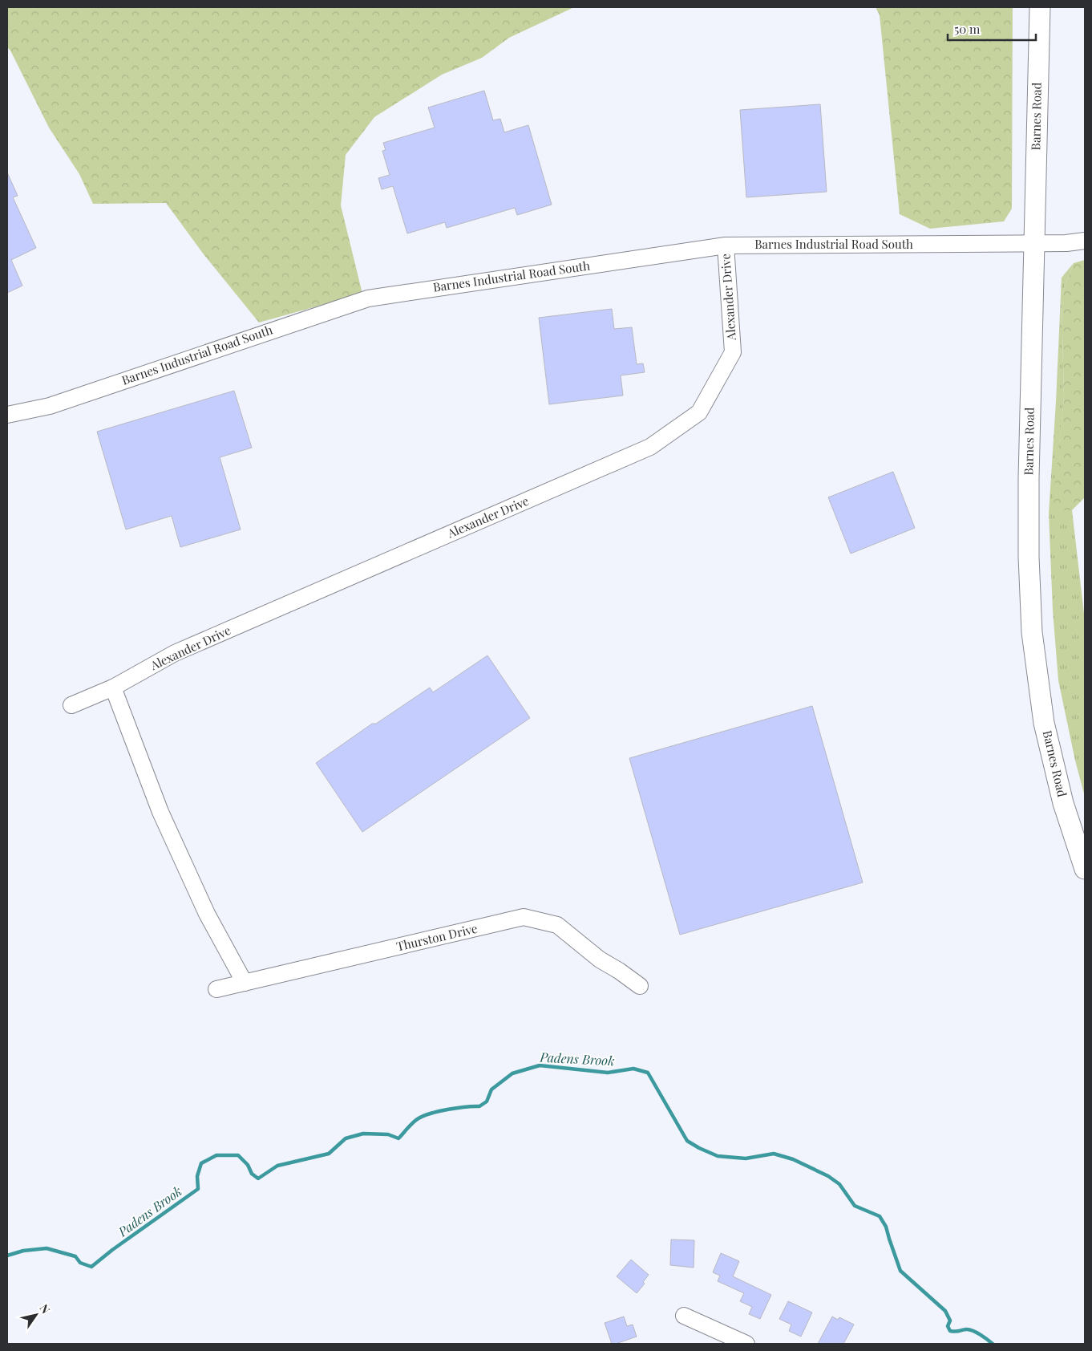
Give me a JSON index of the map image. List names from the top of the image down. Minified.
{"streets":{"main road":["Barnes Road"],"street":["Barnes Industrial Road South","Alexander Drive","Thurston Drive"]},"crossings":[["Barnes Road","Barnes Industrial Road South"],["Barnes Industrial Road South","Alexander Drive"]],"water":["Padens Brook"],"scale_bar":"50 m","north":"top right"}
